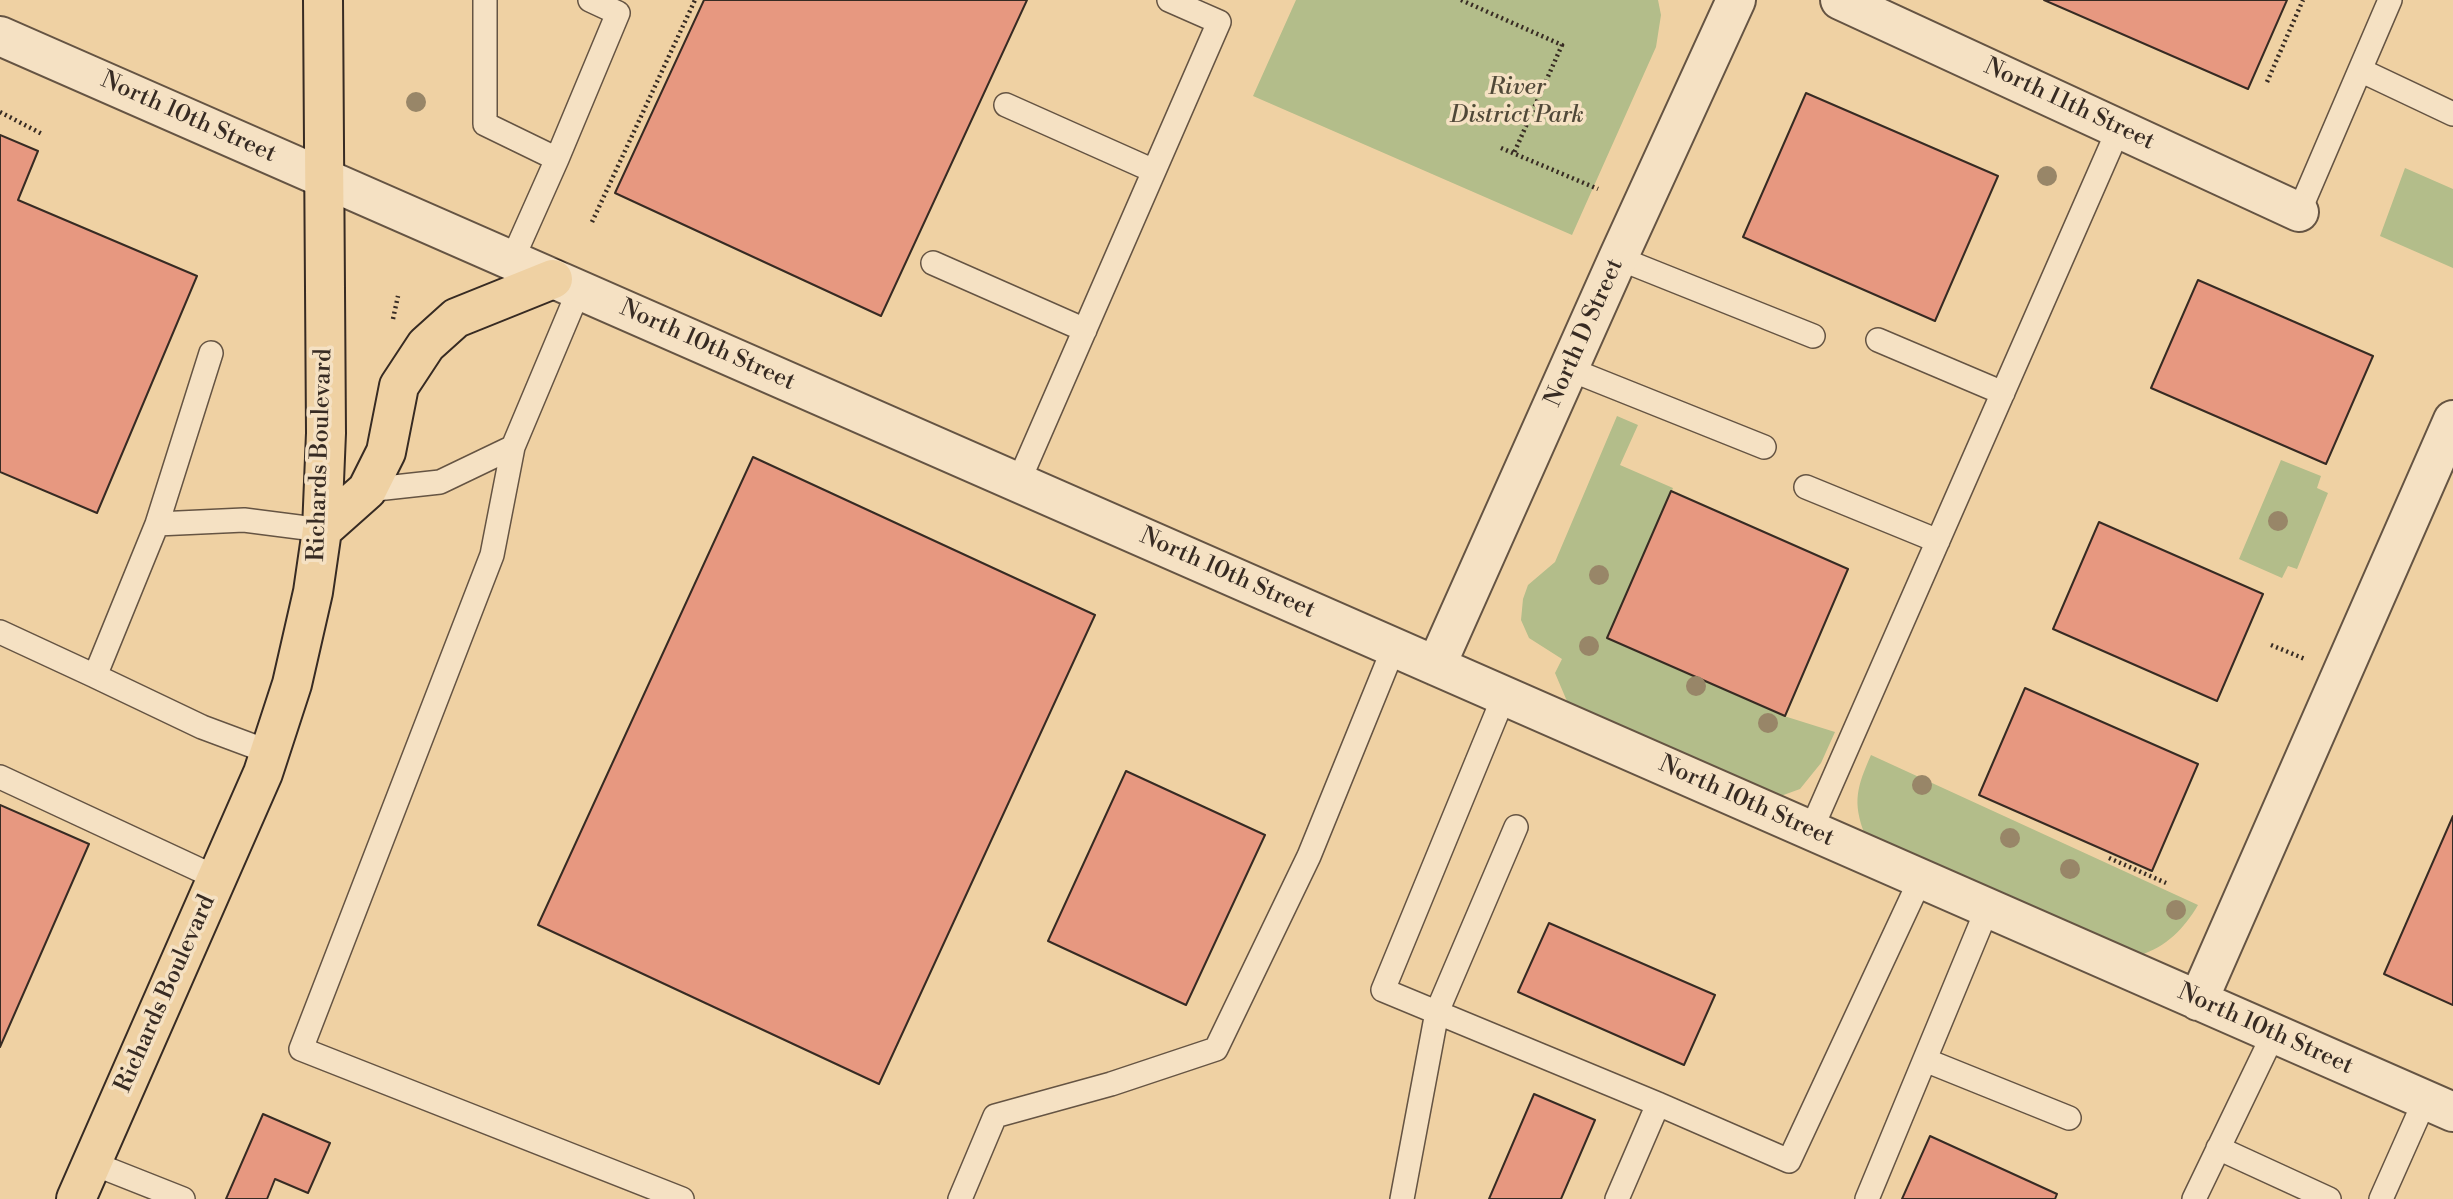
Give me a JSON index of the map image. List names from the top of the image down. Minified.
{"streets":{"main road":["Richards Boulevard"],"street":["North 11th Street","North 10th Street","North D Street"]},"crossings":[["North 10th Street","North D Street"],["North 10th Street","Richards Boulevard"]],"parks":["River District Park"]}
